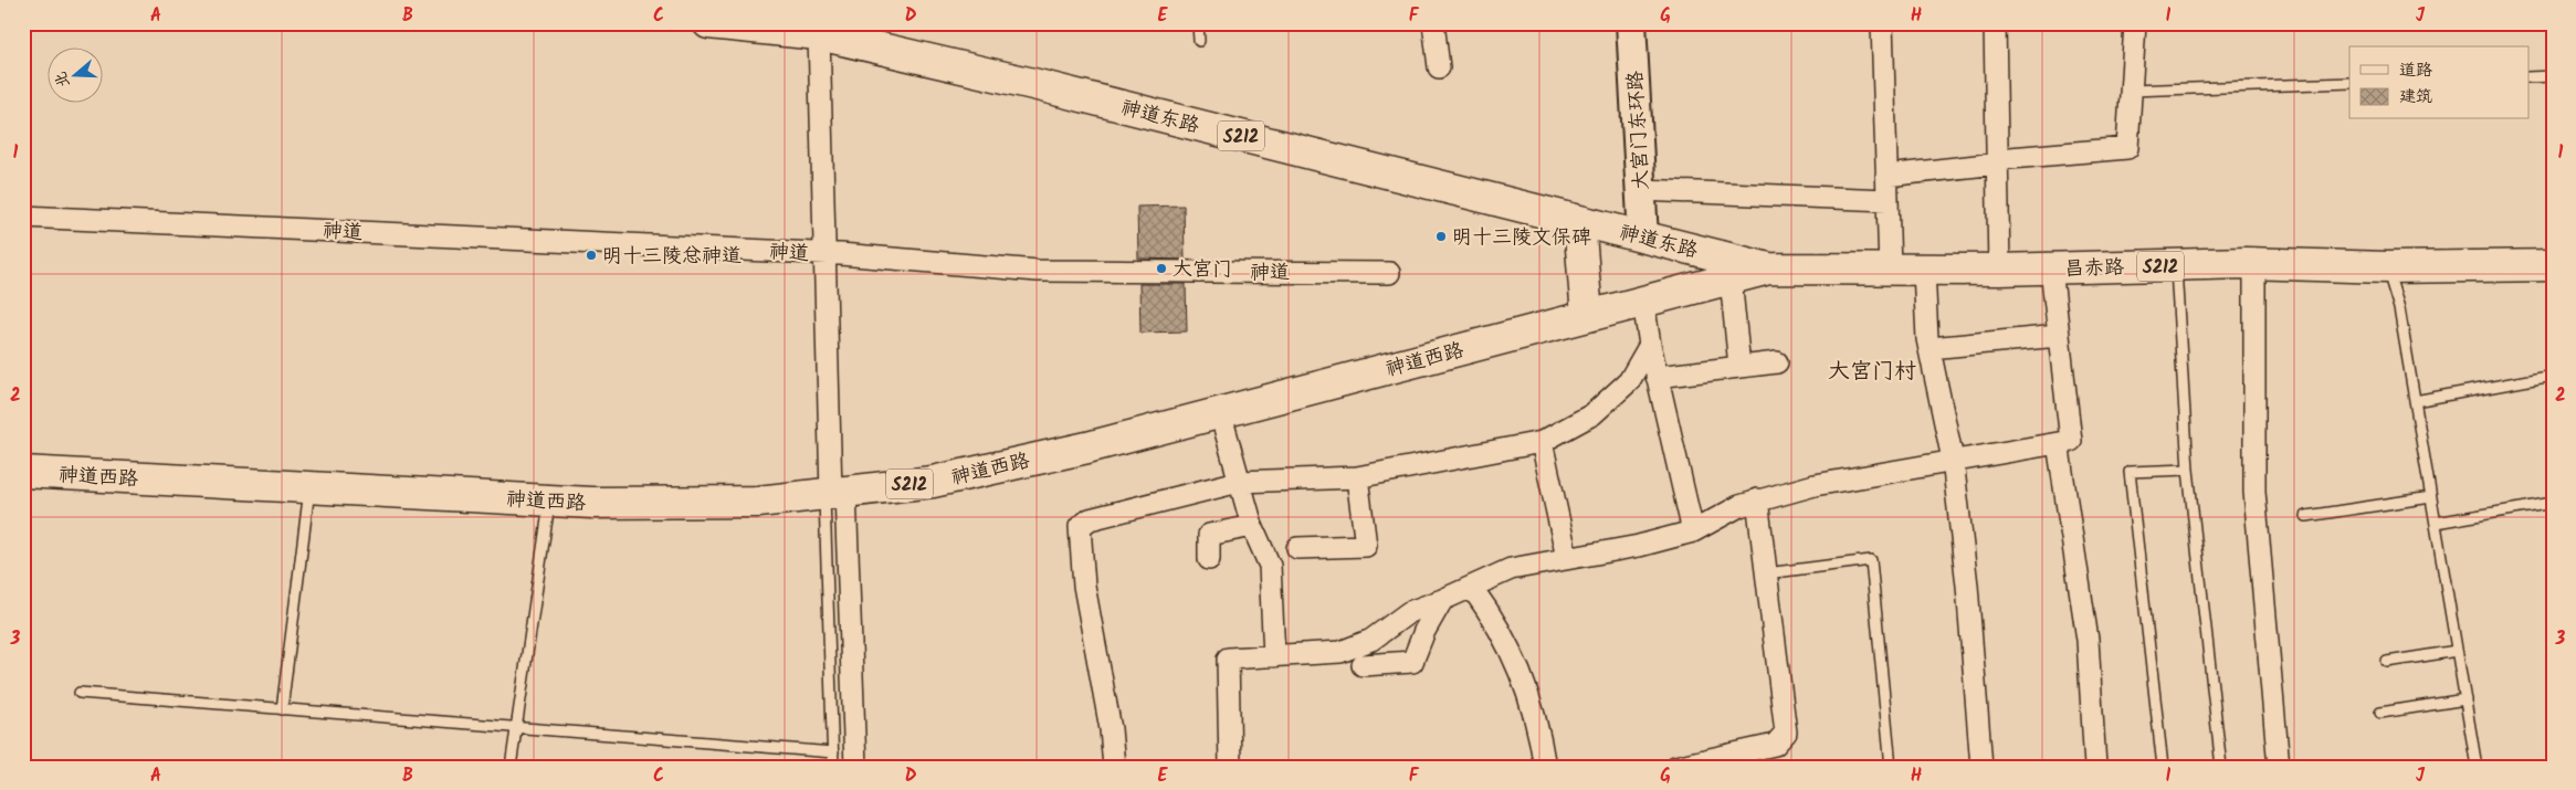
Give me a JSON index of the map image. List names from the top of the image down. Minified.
{"streets":{"main road":["神道东路","S212","昌赤路","神道西路"],"street":["大宫门东环路","神道"]},"crossings":[["神道东路","大宫门东环路"],["神道东路","昌赤路"],["神道东路","神道西路"],["昌赤路","神道西路"]],"districts":["大宫门村"],"places":["明十三陵文保碑","明十三陵总神道","大宫门"],"legend":["道路","建筑"],"north":"left","grid":{"columns":["A","B","C","D","E","F","G","H","I","J"],"rows":["1","2","3"]}}
